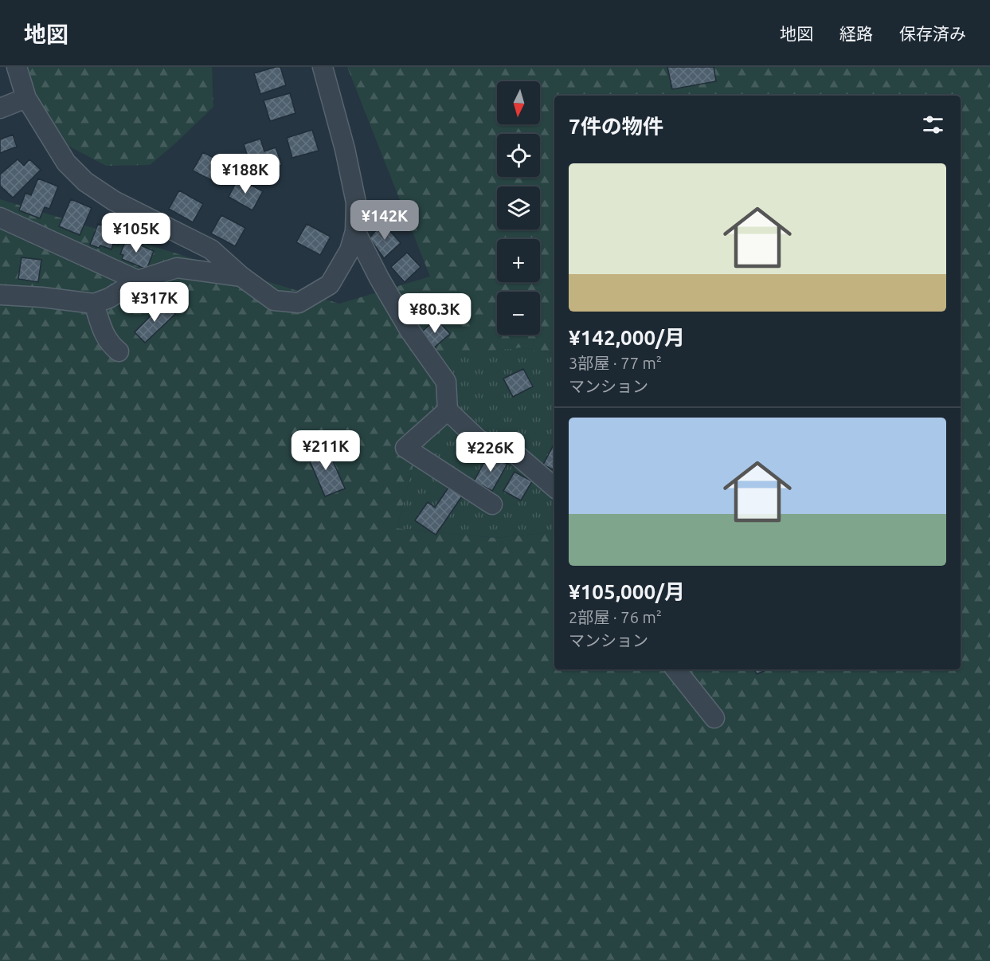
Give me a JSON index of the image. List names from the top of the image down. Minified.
{"north":"bottom","page":{"header":"地図","nav":["地図","経路","保存済み"],"map_buttons":["+","−"],"heading":"7件の物件","list":[{"name":"¥142,000/月","note":"3部屋 · 77 m² · マンション"},{"name":"¥105,000/月","note":"2部屋 · 76 m² · マンション"}],"price":["¥188K","¥142K","¥105K","¥317K","¥80.3K","¥211K","¥226K"]}}
